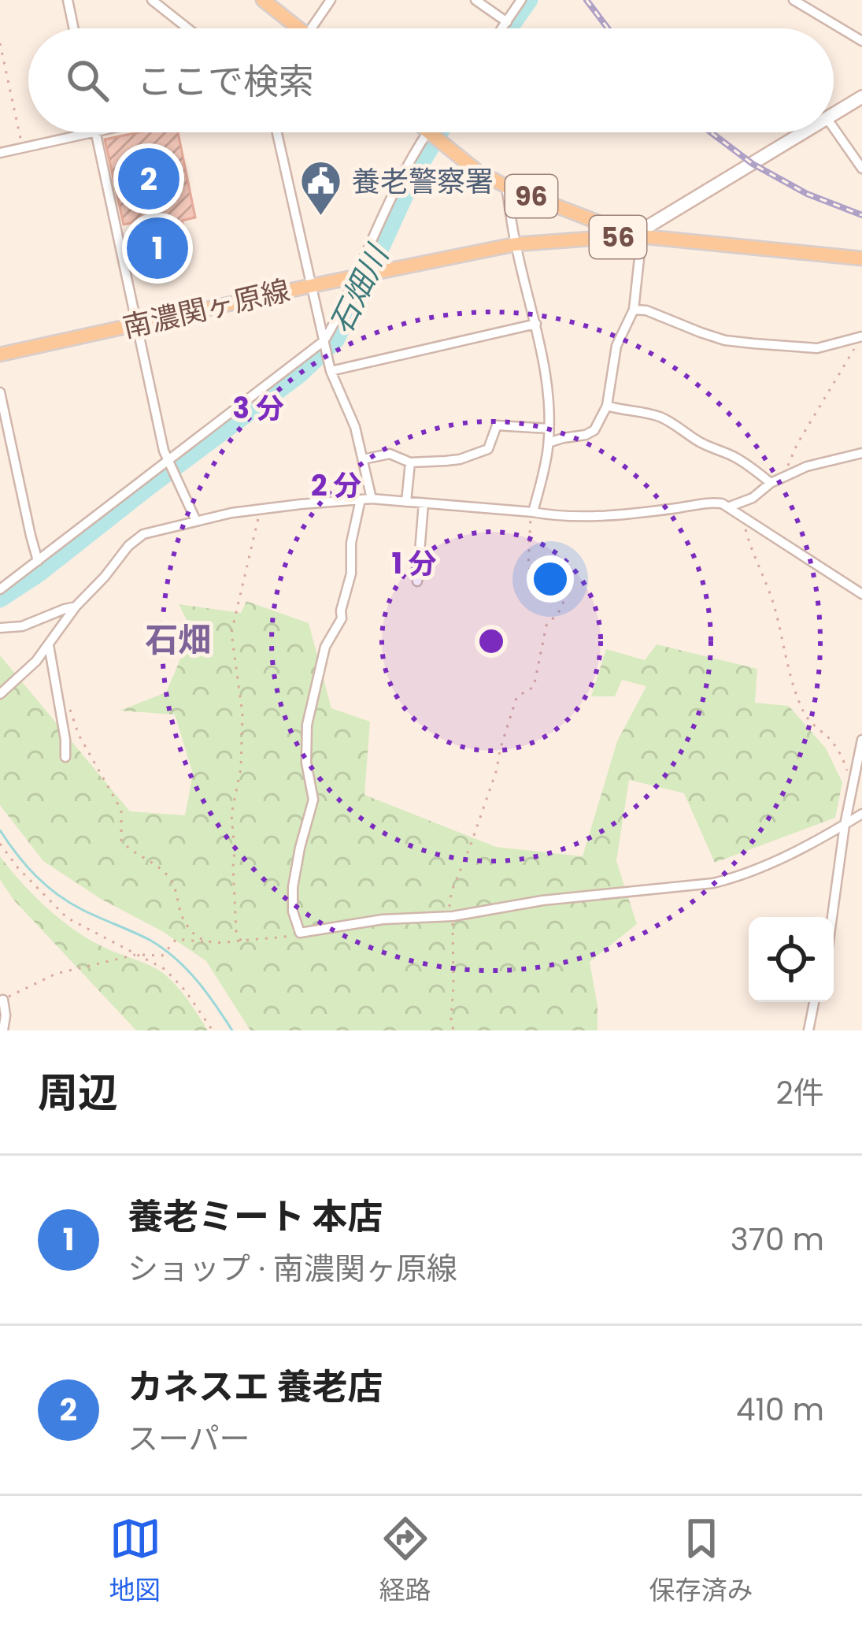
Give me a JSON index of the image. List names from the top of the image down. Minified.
{"streets":{"main road":["96","56","南濃関ヶ原線"]},"crossings":[["96","南濃関ヶ原線"]],"districts":["石畑"],"water":["石畑川"],"places":{"public building":["養老警察署"]},"page":{"search":"ここで検索","pins":["2","1"],"heading":["周辺","2件"],"list":[{"mark":"1","name":"養老ミート 本店","note":"ショップ · 南濃関ヶ原線","value":"370 m"},{"mark":"2","name":"カネスエ 養老店","note":"スーパー","value":"410 m"}],"nav":["地図","経路","保存済み"]},"rings":["3 分","2 分","1 分"]}
